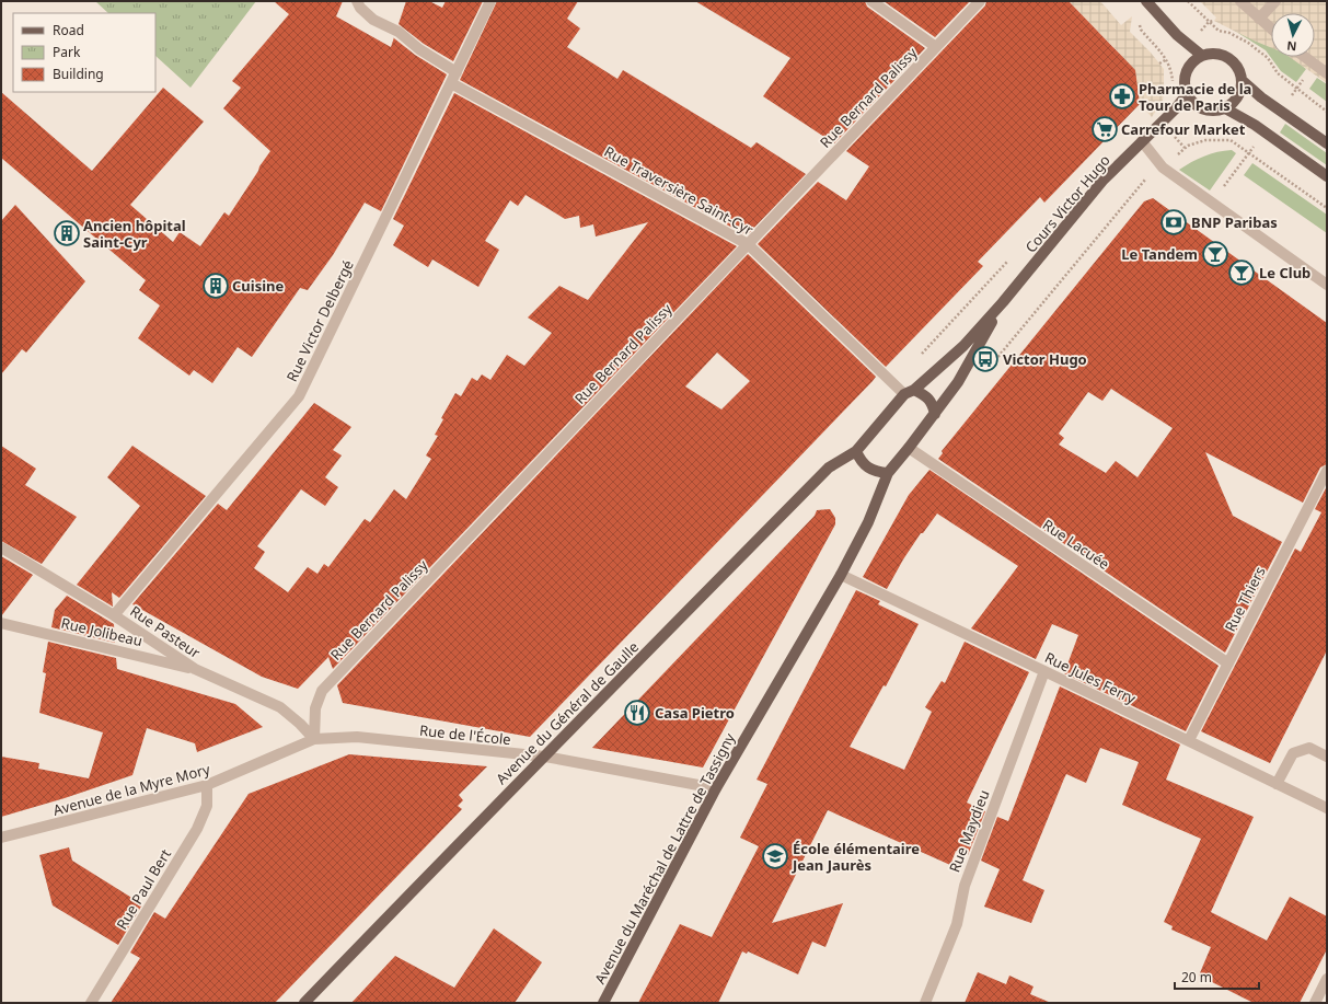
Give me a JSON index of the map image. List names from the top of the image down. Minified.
{"streets":{"main road":["Cours Victor Hugo","Avenue du Général de Gaulle","Avenue du Maréchal de Lattre de Tassigny"],"street":["Rue Bernard Palissy","Rue Traversière Saint-Cyr","Rue Victor Delbergé","Rue Lacuée","Rue Thiers","Rue Jolibeau","Rue Pasteur","Rue Jules Ferry","Rue de l'École","Avenue de la Myre Mory","Rue Maydieu","Rue Paul Bert"]},"crossings":[["Rue Bernard Palissy","Rue Traversière Saint-Cyr"],["Rue Bernard Palissy","Rue Pasteur"],["Rue Bernard Palissy","Rue de l'École"],["Rue Bernard Palissy","Avenue de la Myre Mory"],["Rue Traversière Saint-Cyr","Cours Victor Hugo"],["Rue Traversière Saint-Cyr","Rue Victor Delbergé"],["Rue Traversière Saint-Cyr","Avenue du Général de Gaulle"],["Cours Victor Hugo","Rue Lacuée"],["Cours Victor Hugo","Avenue du Général de Gaulle"],["Cours Victor Hugo","Avenue du Maréchal de Lattre de Tassigny"],["Rue Victor Delbergé","Rue Pasteur"],["Rue Lacuée","Rue Thiers"],["Rue Lacuée","Avenue du Maréchal de Lattre de Tassigny"],["Rue Thiers","Rue Jules Ferry"],["Rue Jolibeau","Rue Pasteur"],["Rue Pasteur","Rue de l'École"],["Rue Pasteur","Avenue de la Myre Mory"],["Rue Jules Ferry","Rue Maydieu"],["Rue Jules Ferry","Avenue du Maréchal de Lattre de Tassigny"],["Avenue du Général de Gaulle","Rue de l'École"],["Rue de l'École","Avenue de la Myre Mory"],["Rue de l'École","Avenue du Maréchal de Lattre de Tassigny"],["Avenue de la Myre Mory","Rue Paul Bert"]],"places":{"pharmacy":["Pharmacie de la Tour de Paris"],"supermarket":["Carrefour Market"],"bank":["BNP Paribas"],"building":["Ancien hôpital Saint-Cyr","Cuisine"],"bar":["Le Tandem","Le Club"],"bus stop":["Victor Hugo"],"restaurant":["Casa Pietro"],"school or university":["École élémentaire Jean Jaurès"]},"legend":["Road","Park","Building"],"scale_bar":"20 m","north":"bottom"}
